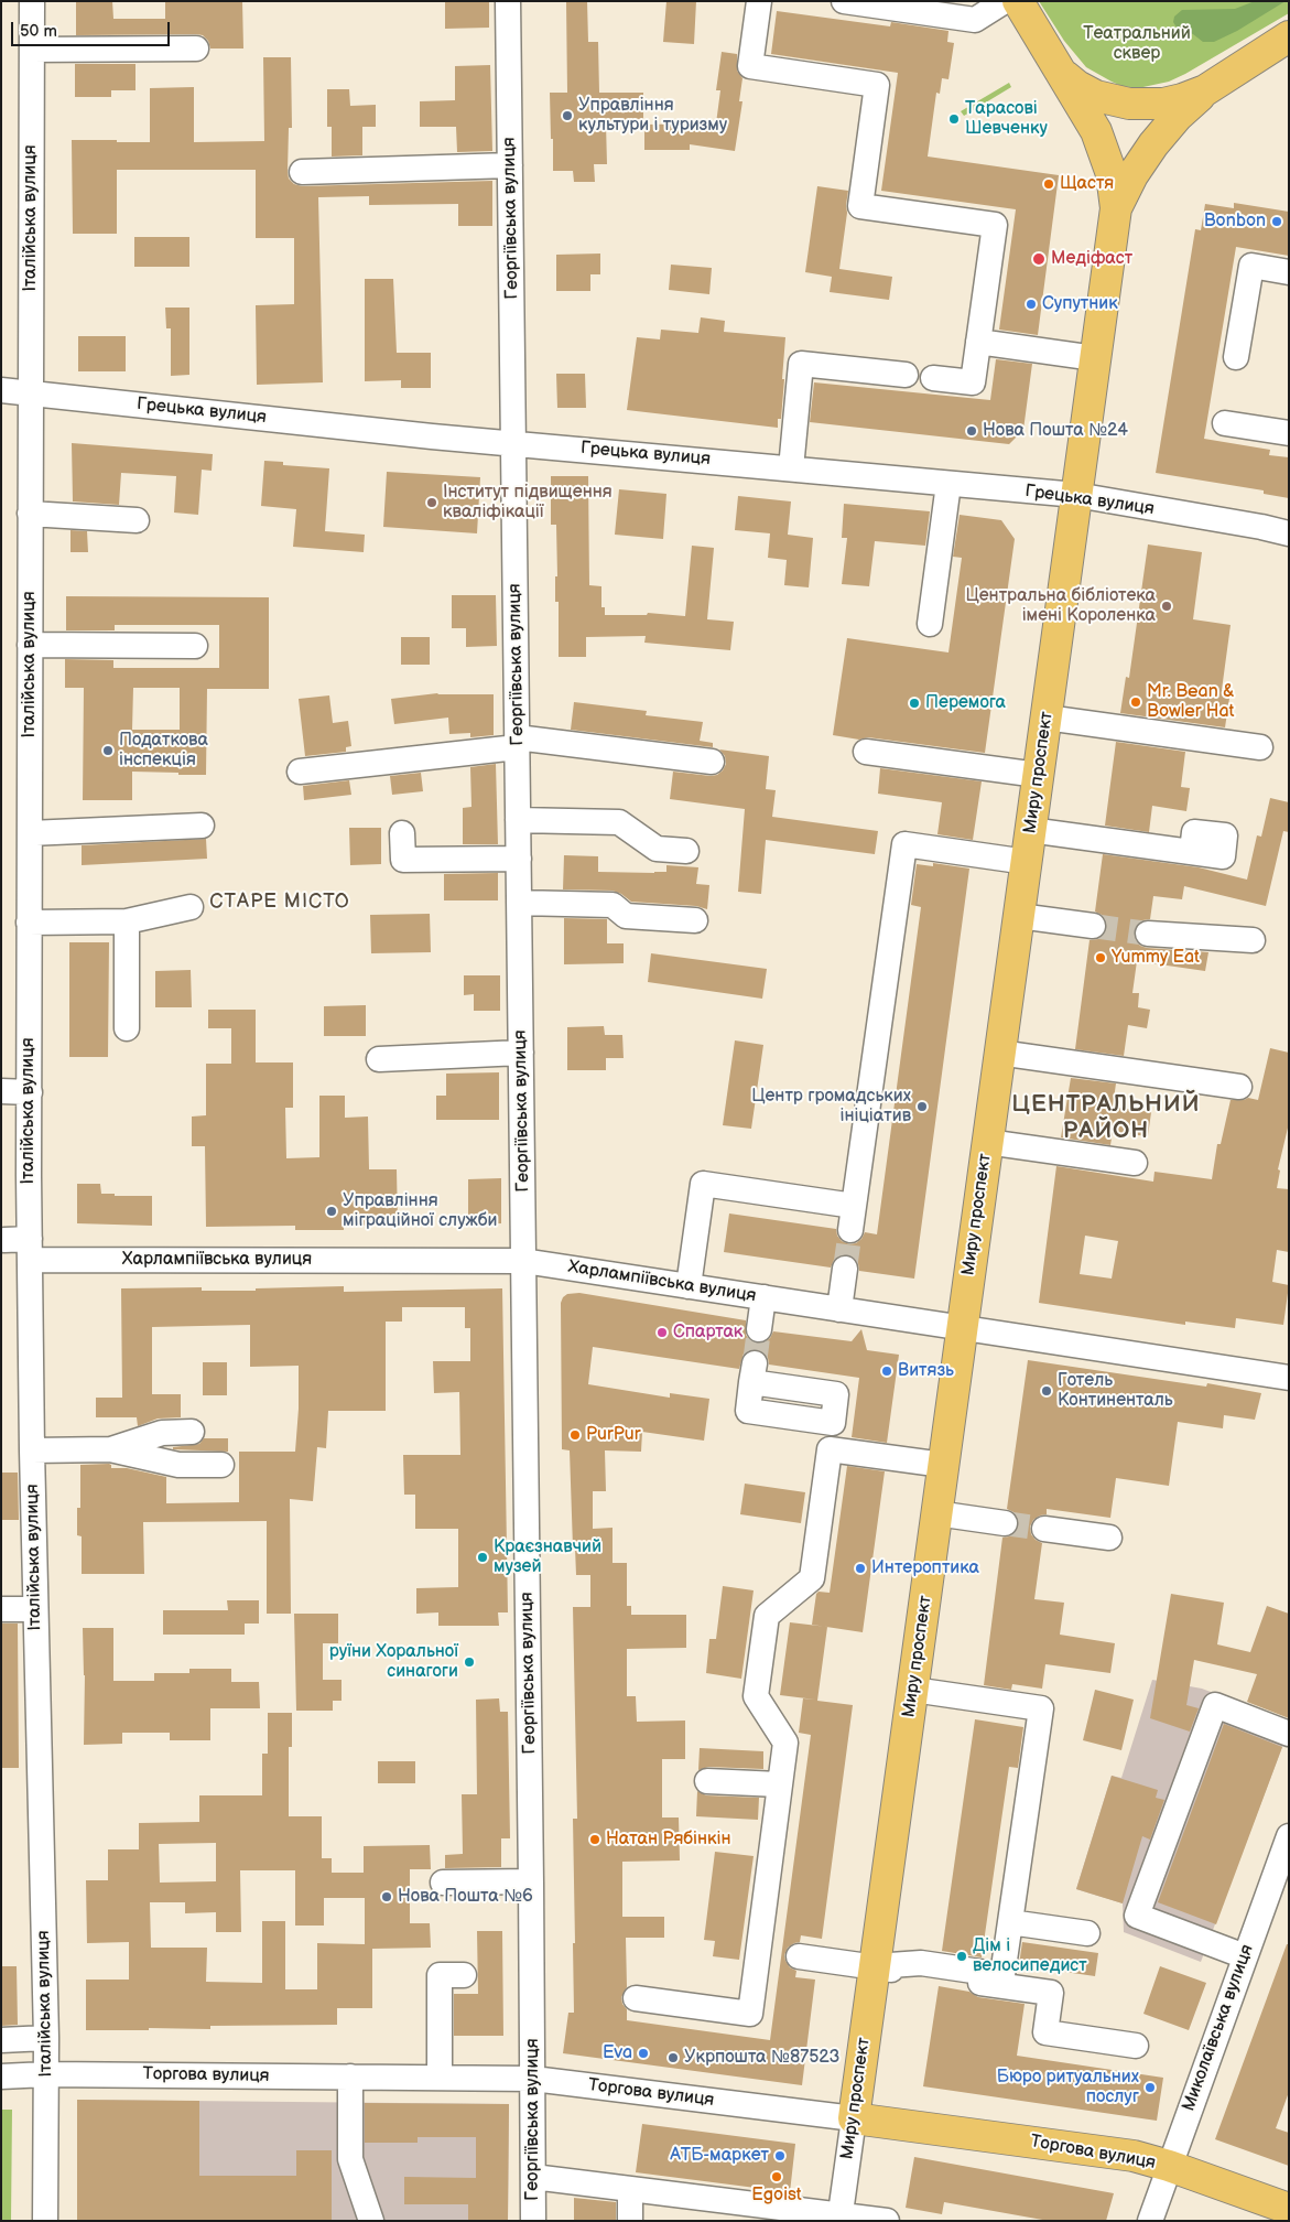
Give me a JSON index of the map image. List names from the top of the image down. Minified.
{"streets":{"main road":["Миру проспект","Торгова вулиця"],"street":["Італійська вулиця","Георгіївська вулиця","Грецька вулиця","Харлампіївська вулиця","Миколаївська вулиця"]},"crossings":[["Італійська вулиця","Грецька вулиця"],["Італійська вулиця","Харлампіївська вулиця"],["Італійська вулиця","Торгова вулиця"],["Георгіївська вулиця","Грецька вулиця"],["Георгіївська вулиця","Харлампіївська вулиця"],["Георгіївська вулиця","Торгова вулиця"],["Грецька вулиця","Миру проспект"],["Миру проспект","Харлампіївська вулиця"],["Миру проспект","Торгова вулиця"],["Миколаївська вулиця","Торгова вулиця"]],"districts":["СТАРЕ МІСТО","ЦЕНТРАЛЬНИЙ РАЙОН"],"parks":["Театральний сквер"],"places":["Управління культури і туризму","Тарасові Шевченку","Щастя","Bonbon","Медіфаст","Супутник","Нова Пошта №24","Інститут підвищення кваліфікації","Центральна бібліотека імені Короленка","Mr. Bean & Bowler Hat","Перемога","Податкова інспекція","Yummy Eat","Центр громадських ініціатив","Управління міграційної служби","Спартак","Витязь","Готель Континенталь","PurPur","Краєзнавчий музей","Интероптика","руїни Хоральної синагоги","Натан Рябінкін","Нова Пошта №6","Дім і велосипедист","Eva","Укрпошта №87523","Бюро ритуальних послуг","АТБ-маркет","Egoist"],"scale_bar":"50 m"}
